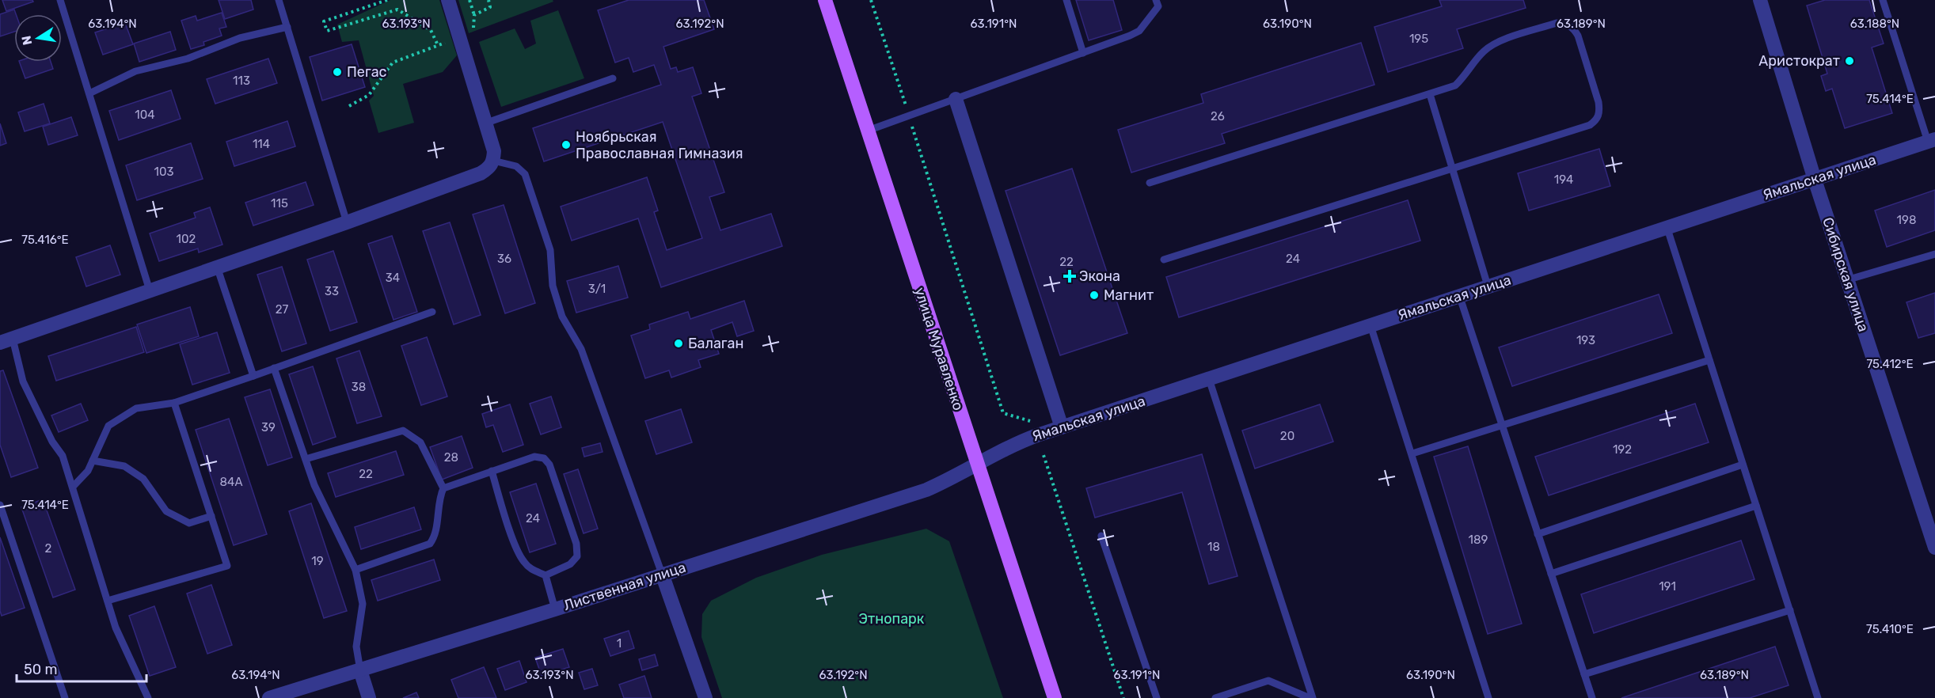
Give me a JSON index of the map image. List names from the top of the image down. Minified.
{"streets":{"main road":["улица Муравленко"],"street":["Ямальская улица","Сибирская улица","Лиственная улица"]},"crossings":[["Ямальская улица","Сибирская улица"],["Ямальская улица","улица Муравленко"],["Ямальская улица","Лиственная улица"],["улица Муравленко","Лиственная улица"]],"parks":["Этнопарк"],"places":{"other":["Аристократ","Пегас","Ноябрьская Православная Гимназия","Магнит","Балаган"],"health":["Экона"]},"house_numbers":["195","113","104","26","114","103","194","115","198","102","36","24","22","34","3/1","33","27","193","38","39","20","192","28","22","84А","24","189","18","2","19","191","1"],"scale_bar":"50 m","north":"left","coordinates":["63.194°N","63.193°N","63.192°N","63.191°N","63.190°N","63.189°N","63.188°N","75.414°E","75.416°E","75.412°E","75.410°E"]}
